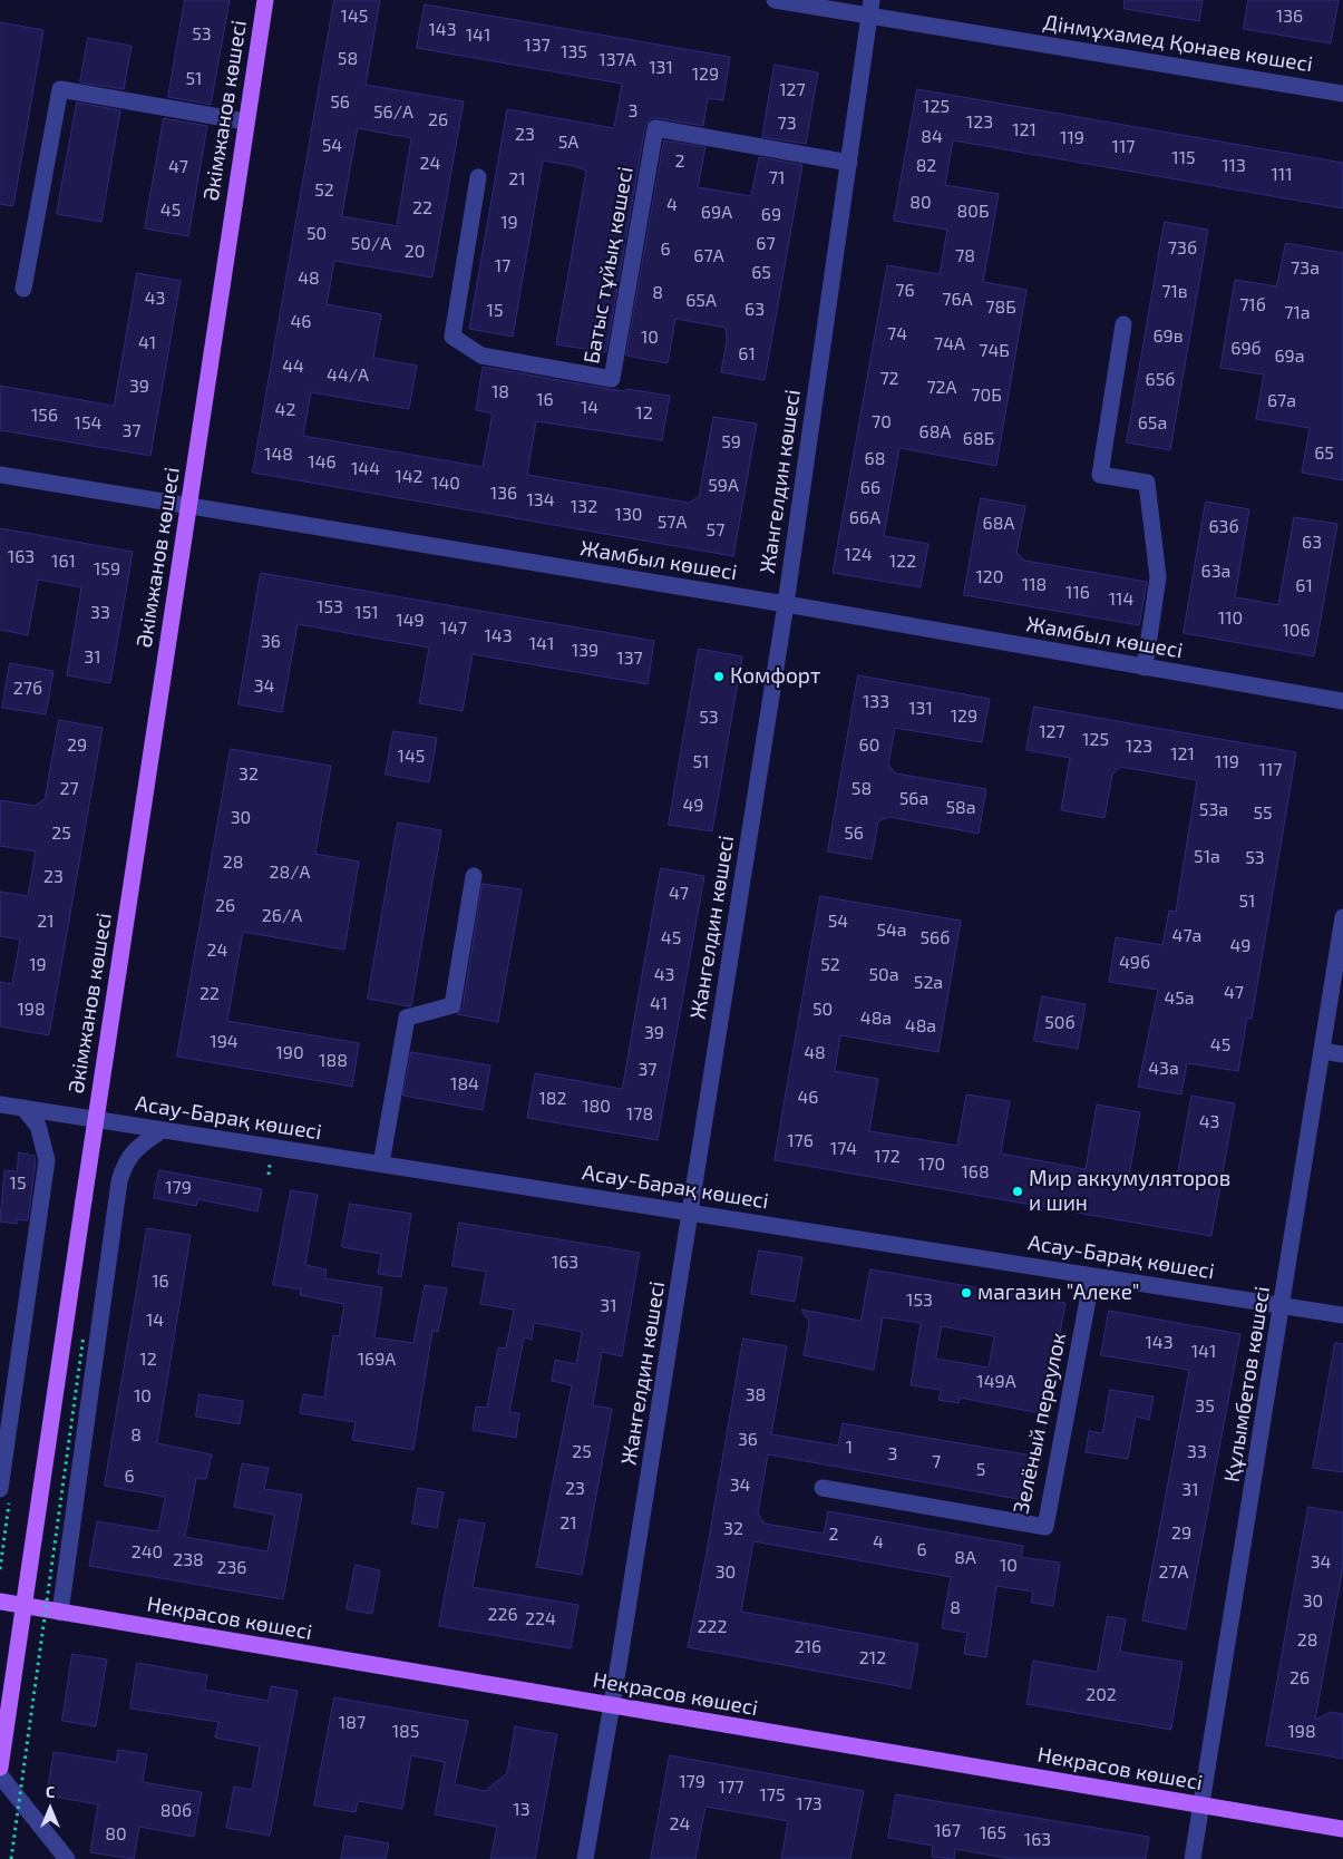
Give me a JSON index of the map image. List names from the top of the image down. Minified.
{"streets":{"main road":["Әкімжанов көшесі","Некрасов көшесі"],"street":["Дінмұхамед Қонаев көшесі","Батыс тұйық көшесі","Жангелдин көшесі","Жамбыл көшесі","Асау-Барақ көшесі","Құлымбетов көшесі","Зелёный переулок"]},"crossings":[["Дінмұхамед Қонаев көшесі","Жангелдин көшесі"],["Әкімжанов көшесі","Жамбыл көшесі"],["Әкімжанов көшесі","Асау-Барақ көшесі"],["Батыс тұйық көшесі","Жангелдин көшесі"],["Жангелдин көшесі","Жамбыл көшесі"],["Жангелдин көшесі","Асау-Барақ көшесі"],["Жангелдин көшесі","Некрасов көшесі"],["Асау-Барақ көшесі","Құлымбетов көшесі"],["Асау-Барақ көшесі","Зелёный переулок"],["Құлымбетов көшесі","Некрасов көшесі"]],"places":["Комфорт","Мир аккумуляторов и шин","магазин \"Алеке\""],"house_numbers":["145","136","143","53","141","137","135","58","137А","131","129","51","127","56","125","3","56/А","26","123","73","121","23","84","119","5А","54","117","115","2","24","82","113","47","111","71","21","52","80","4","22","45","80Б","69А","69","19","50","50/А","67","73б","6","20","67А","78","17","73а","65","48","76","71в","8","43","76А","65А","71б","78Б","63","15","71а","46","74","69в","10","41","74А","69б","74Б","61","69а","44","44/А","72","65б","39","72А","18","70Б","16","67а","14","42","12","156","70","154","65а","37","68А","68Б","59","65","148","68","146","144","142","140","59А","66","136","134","132","130","66А","57А","68А","63б","57","63","124","163","161","122","159","63а","120","118","61","116","114","153","33","151","110","149","147","106","143","36","141","139","31","137","34","27б","133","131","129","53","127","125","29","60","123","121","145","51","119","117","32","27","58","56а","49","58а","53а","55","30","25","56","51а","53","28","28/А","23","47","51","26","26/А","21","54","54а","47а","45","56б","49","24","49б","19","52","43","50а","52а","47","22","45а","41","198","50","48а","50б","48а","39","194","45","190","48","188","43а","37","184","46","182","180","178","43","176","174","172","170","168","15","179","163","16","153","31","14","143","141","12","169А","149А","38","10","35","8","36","1","25","33","3","7","5","6","34","23","31","21","32","29","2","4","6","240","8А","238","34","10","236","30","27А","30","8","226","224","222","28","216","212","26","202","187","185","198","179","177","175","173","13","80б","24","167","165","80","163"],"north":"top"}
